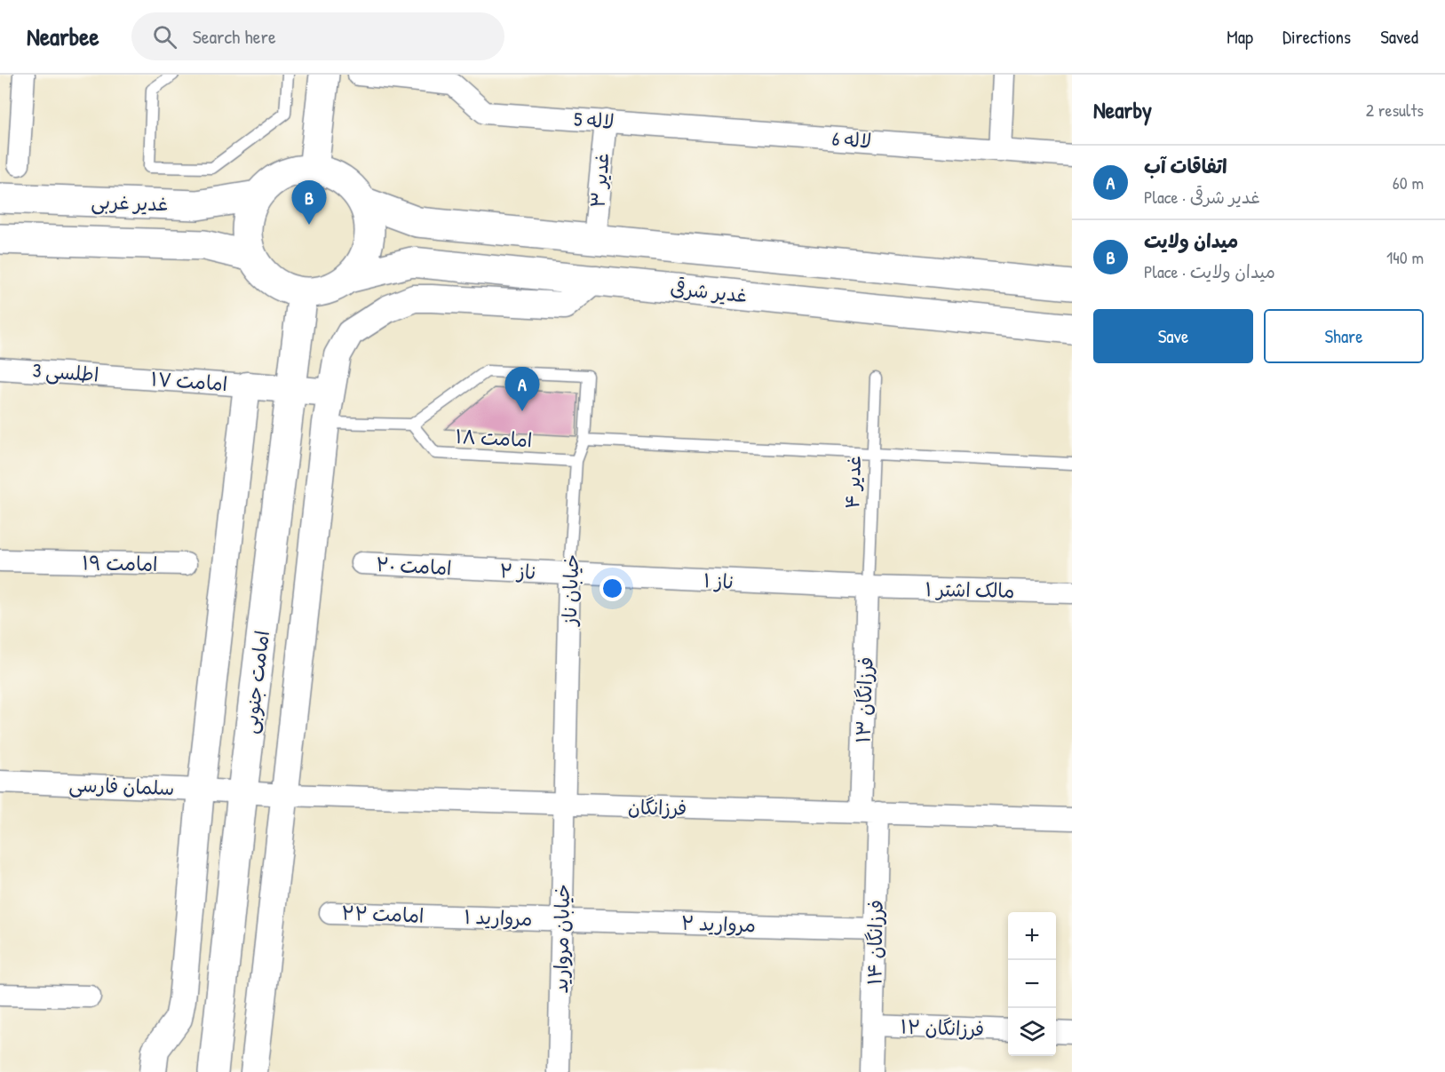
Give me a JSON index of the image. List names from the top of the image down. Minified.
{"streets":{"main road":["غدیر غربی","غدیر شرقی","امامت جنوبی"],"street":["لاله 5","لاله 6","غدیر ۳","اطلسی 3","امامت ۱۷","امامت ۱۹","امامت ۲۰","ناز ۲","ناز ۱","خیابان ناز","مالک اشتر ۱","فرزانگان ۱۳","سلمان فارسی","فرزانگان","امامت ۲۲","مروارید ۱","مروارید ۲","خیابان مروارید","فرزانگان ۱۴","فرزانگان ۱۲"],"lane":["امامت ۱۸","غدیر ۴"]},"crossings":[["لاله 5","لاله 6"],["لاله 5","غدیر ۳"],["غدیر ۳","غدیر شرقی"],["غدیر غربی","غدیر شرقی"],["غدیر غربی","امامت جنوبی"],["غدیر شرقی","امامت جنوبی"],["اطلسی 3","امامت ۱۷"],["امامت ۱۸","خیابان ناز"],["غدیر ۴","ناز ۱"],["غدیر ۴","مالک اشتر ۱"],["غدیر ۴","فرزانگان ۱۳"],["امامت ۲۰","ناز ۲"],["ناز ۲","ناز ۱"],["ناز ۲","خیابان ناز"],["ناز ۱","خیابان ناز"],["ناز ۱","مالک اشتر ۱"],["ناز ۱","فرزانگان ۱۳"],["خیابان ناز","فرزانگان"],["خیابان ناز","خیابان مروارید"],["مالک اشتر ۱","فرزانگان ۱۳"],["امامت جنوبی","سلمان فارسی"],["امامت جنوبی","فرزانگان"],["فرزانگان ۱۳","فرزانگان"],["فرزانگان ۱۳","فرزانگان ۱۴"],["سلمان فارسی","فرزانگان"],["فرزانگان","خیابان مروارید"],["فرزانگان","فرزانگان ۱۴"],["امامت ۲۲","مروارید ۱"],["مروارید ۱","مروارید ۲"],["مروارید ۱","خیابان مروارید"],["مروارید ۲","خیابان مروارید"],["مروارید ۲","فرزانگان ۱۴"],["فرزانگان ۱۴","فرزانگان ۱۲"]],"page":{"header":"Nearbee","search":"Search here","nav":["Map","Directions","Saved"],"heading":["Nearby","2 results"],"list":[{"mark":"A","name":"اتفاقات آب","note":"Place · غدیر شرقی","value":"60 m"},{"mark":"B","name":"میدان ولایت","note":"Place · میدان ولایت","value":"140 m"}],"pins":["B","A"],"buttons":["Save","Share"],"map_buttons":["+","−"]}}
